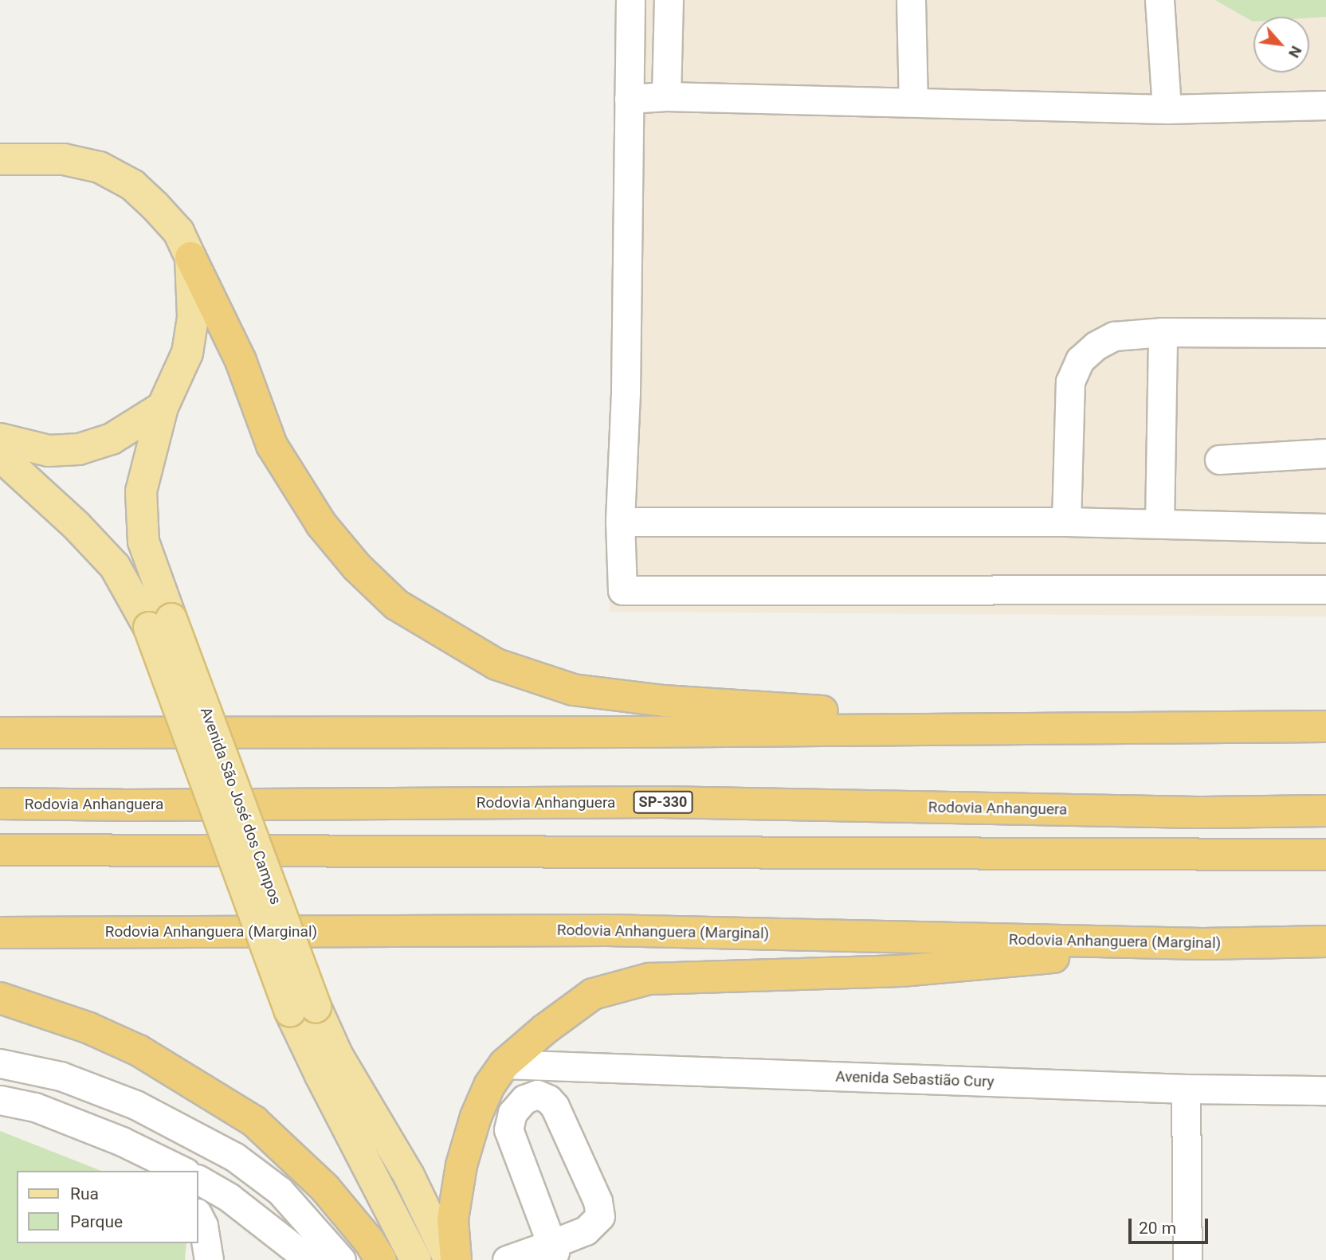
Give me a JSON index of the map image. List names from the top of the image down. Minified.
{"streets":{"highway":["SP-330","Rodovia Anhanguera","Rodovia Anhanguera (Marginal)"],"main road":["Avenida São José dos Campos"],"street":["Avenida Sebastião Cury"]},"legend":["Rua","Parque"],"scale_bar":"20 m","north":"bottom right"}
